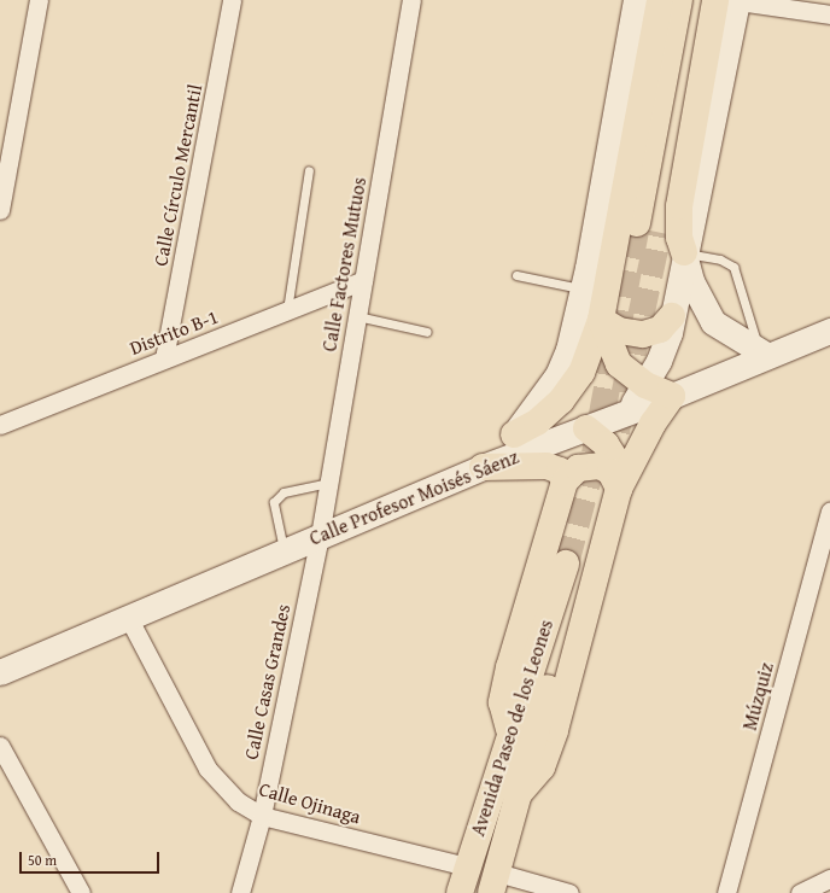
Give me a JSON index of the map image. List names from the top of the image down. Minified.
{"streets":{"main road":["Avenida Paseo de los Leones"],"street":["Calle Círculo Mercantil","Calle Factores Mutuos","Distrito B-1","Calle Profesor Moisés Sáenz","Calle Casas Grandes","Múzquiz","Calle Ojinaga"]},"crossings":[["Calle Círculo Mercantil","Distrito B-1"],["Calle Factores Mutuos","Distrito B-1"],["Calle Factores Mutuos","Calle Profesor Moisés Sáenz"],["Calle Factores Mutuos","Calle Casas Grandes"],["Calle Profesor Moisés Sáenz","Calle Casas Grandes"],["Calle Profesor Moisés Sáenz","Calle Ojinaga"],["Calle Casas Grandes","Calle Ojinaga"],["Avenida Paseo de los Leones","Calle Ojinaga"]],"scale_bar":"50 m"}
